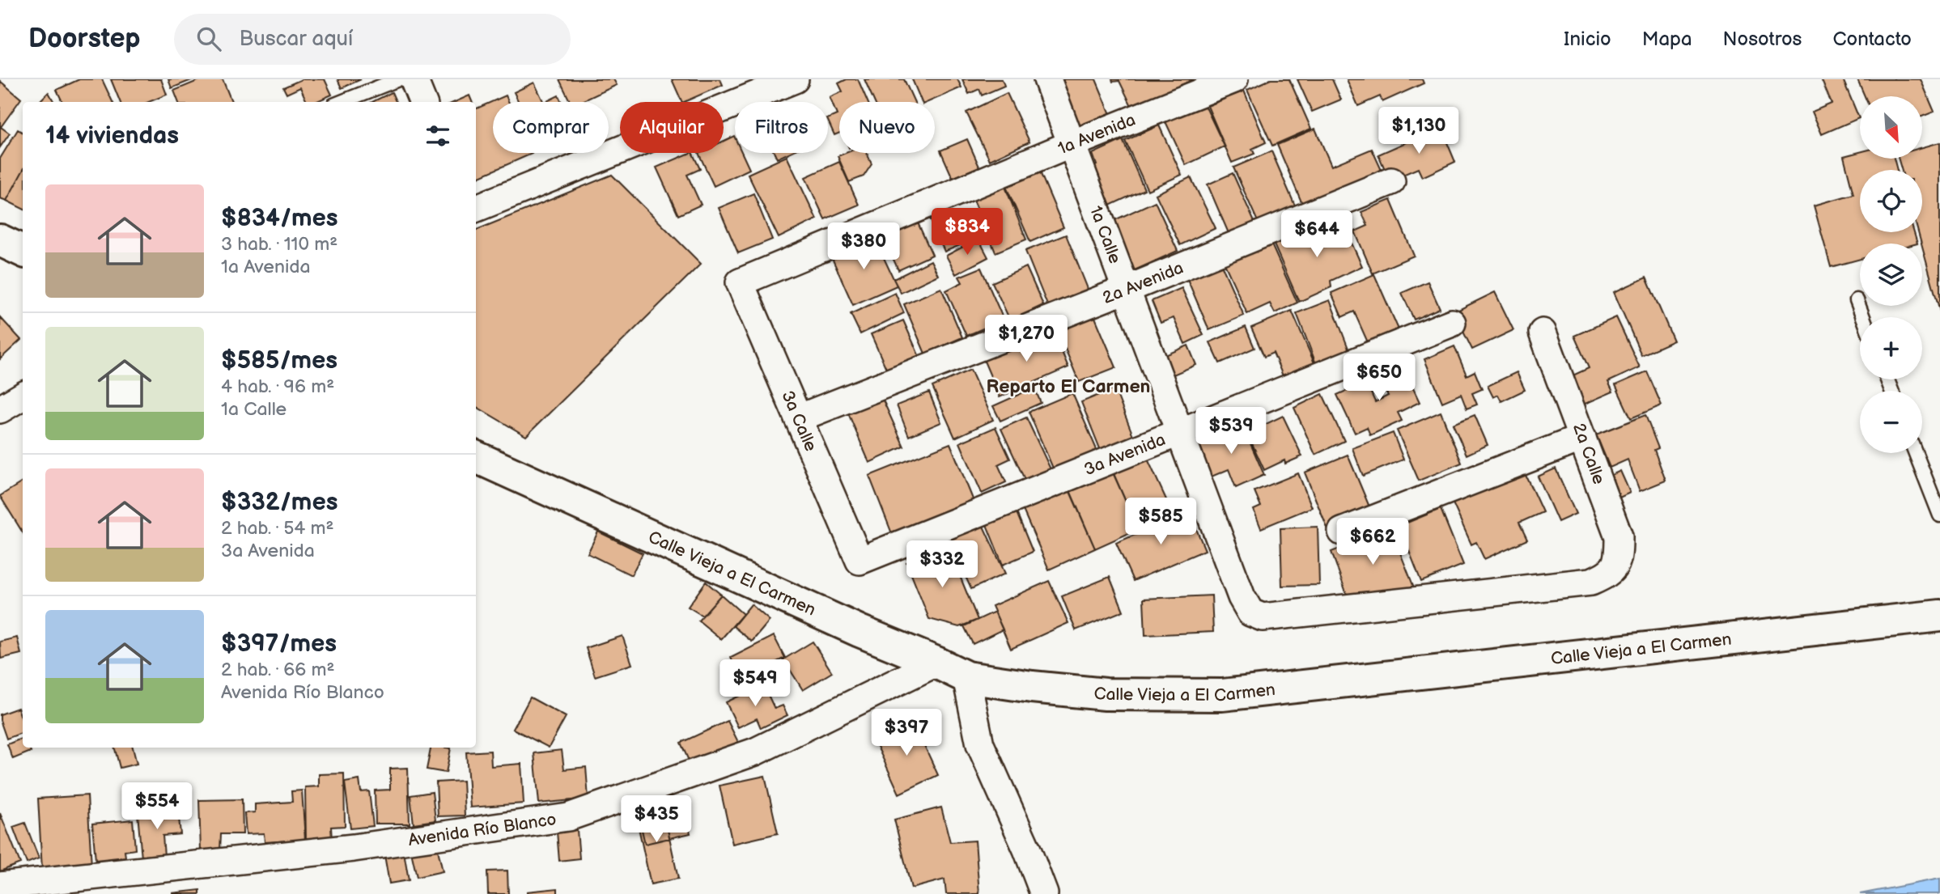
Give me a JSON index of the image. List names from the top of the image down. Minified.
{"streets":{"street":["1a Avenida","1a Calle","2a Avenida","3a Calle","3a Avenida","2a Calle","Calle Vieja a El Carmen","Avenida Río Blanco"]},"crossings":[["1a Avenida","1a Calle"],["1a Avenida","3a Calle"],["1a Calle","2a Avenida"],["1a Calle","3a Avenida"],["1a Calle","2a Calle"],["2a Avenida","3a Calle"],["3a Calle","3a Avenida"],["Calle Vieja a El Carmen","Avenida Río Blanco"]],"districts":["Reparto El Carmen"],"north":"bottom right","page":{"header":"Doorstep","search":"Buscar aquí","nav":["Inicio","Mapa","Nosotros","Contacto"],"map_buttons":["+","−"],"chip":["Comprar","Alquilar","Filtros","Nuevo"],"heading":"14 viviendas","price":["$1,130","$834","$644","$380","$1,270","$650","$539","$585","$662","$332","$549","$397","$554","$435"],"list":[{"name":"$834/mes","note":"3 hab. · 110 m² · 1a Avenida"},{"name":"$585/mes","note":"4 hab. · 96 m² · 1a Calle"},{"name":"$332/mes","note":"2 hab. · 54 m² · 3a Avenida"},{"name":"$397/mes","note":"2 hab. · 66 m² · Avenida Río Blanco"}]}}
